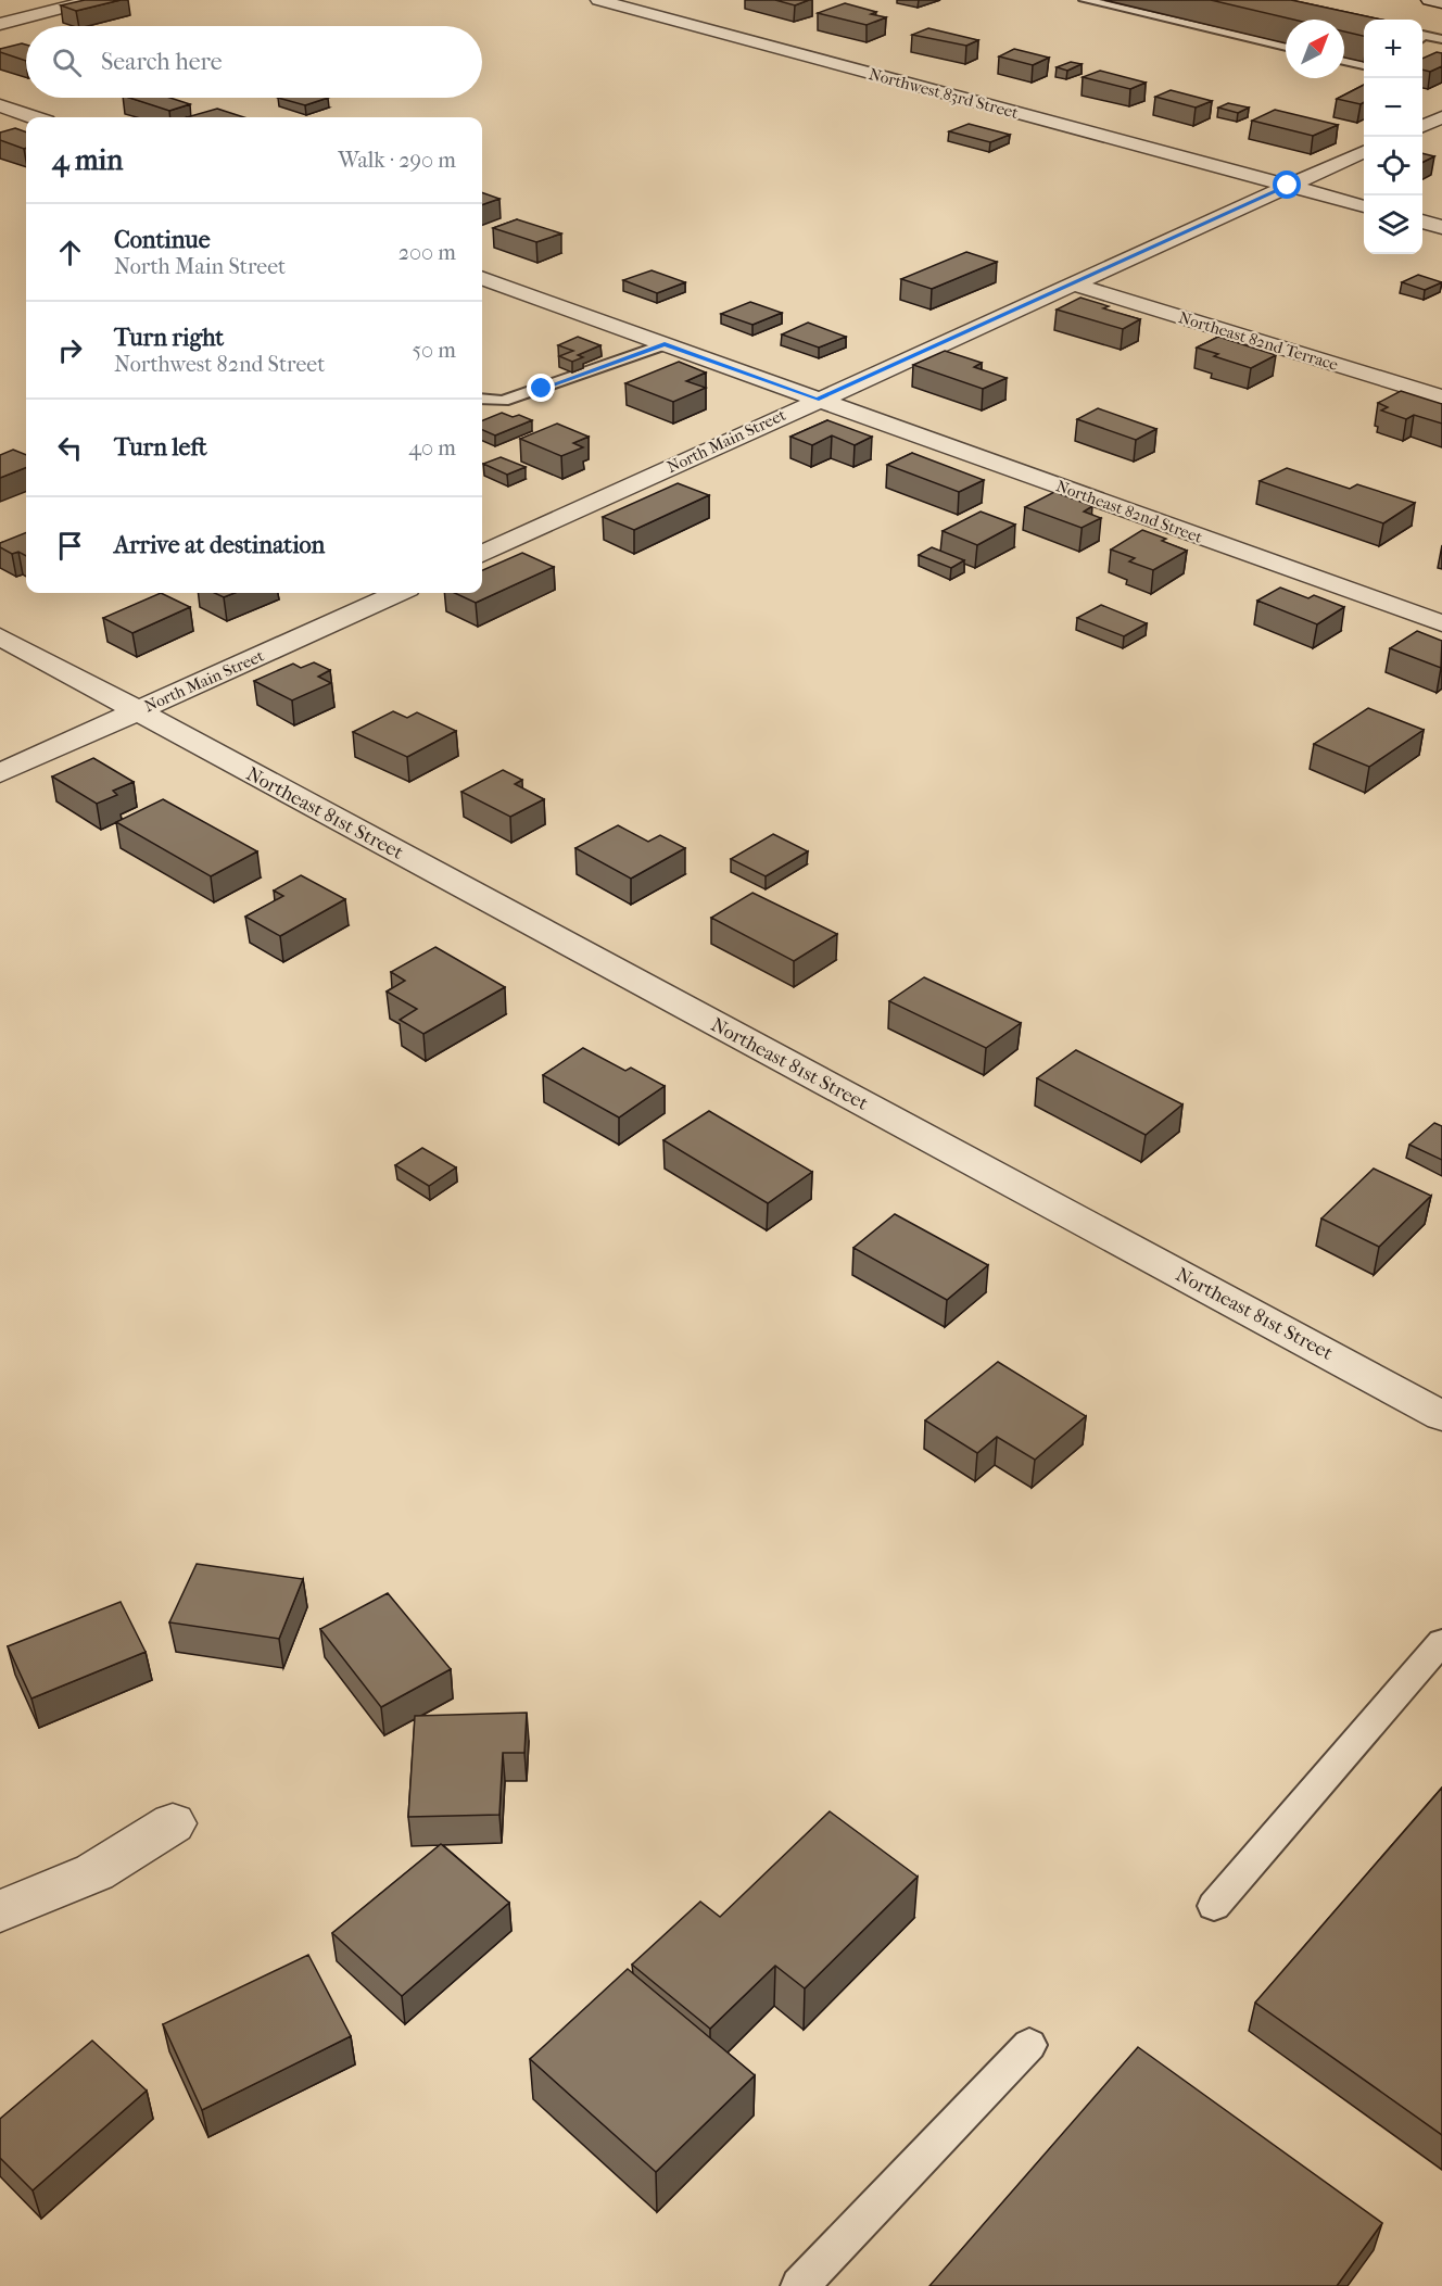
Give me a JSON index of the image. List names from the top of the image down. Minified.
{"streets":{"street":["Northwest 83rd Street","Northeast 82nd Terrace","North Main Street","Northeast 82nd Street","Northeast 81st Street"]},"crossings":[["Northwest 83rd Street","North Main Street"],["Northeast 82nd Terrace","North Main Street"],["North Main Street","Northeast 82nd Street"],["North Main Street","Northeast 81st Street"]],"north":"top right","page":{"map_buttons":["+","−"],"search":"Search here","heading":["4 min","Walk · 290 m"],"list":[["Continue","North Main Street","200 m"],["Turn right","Northwest 82nd Street","50 m"],["Turn left","40 m"],"Arrive at destination"]}}
